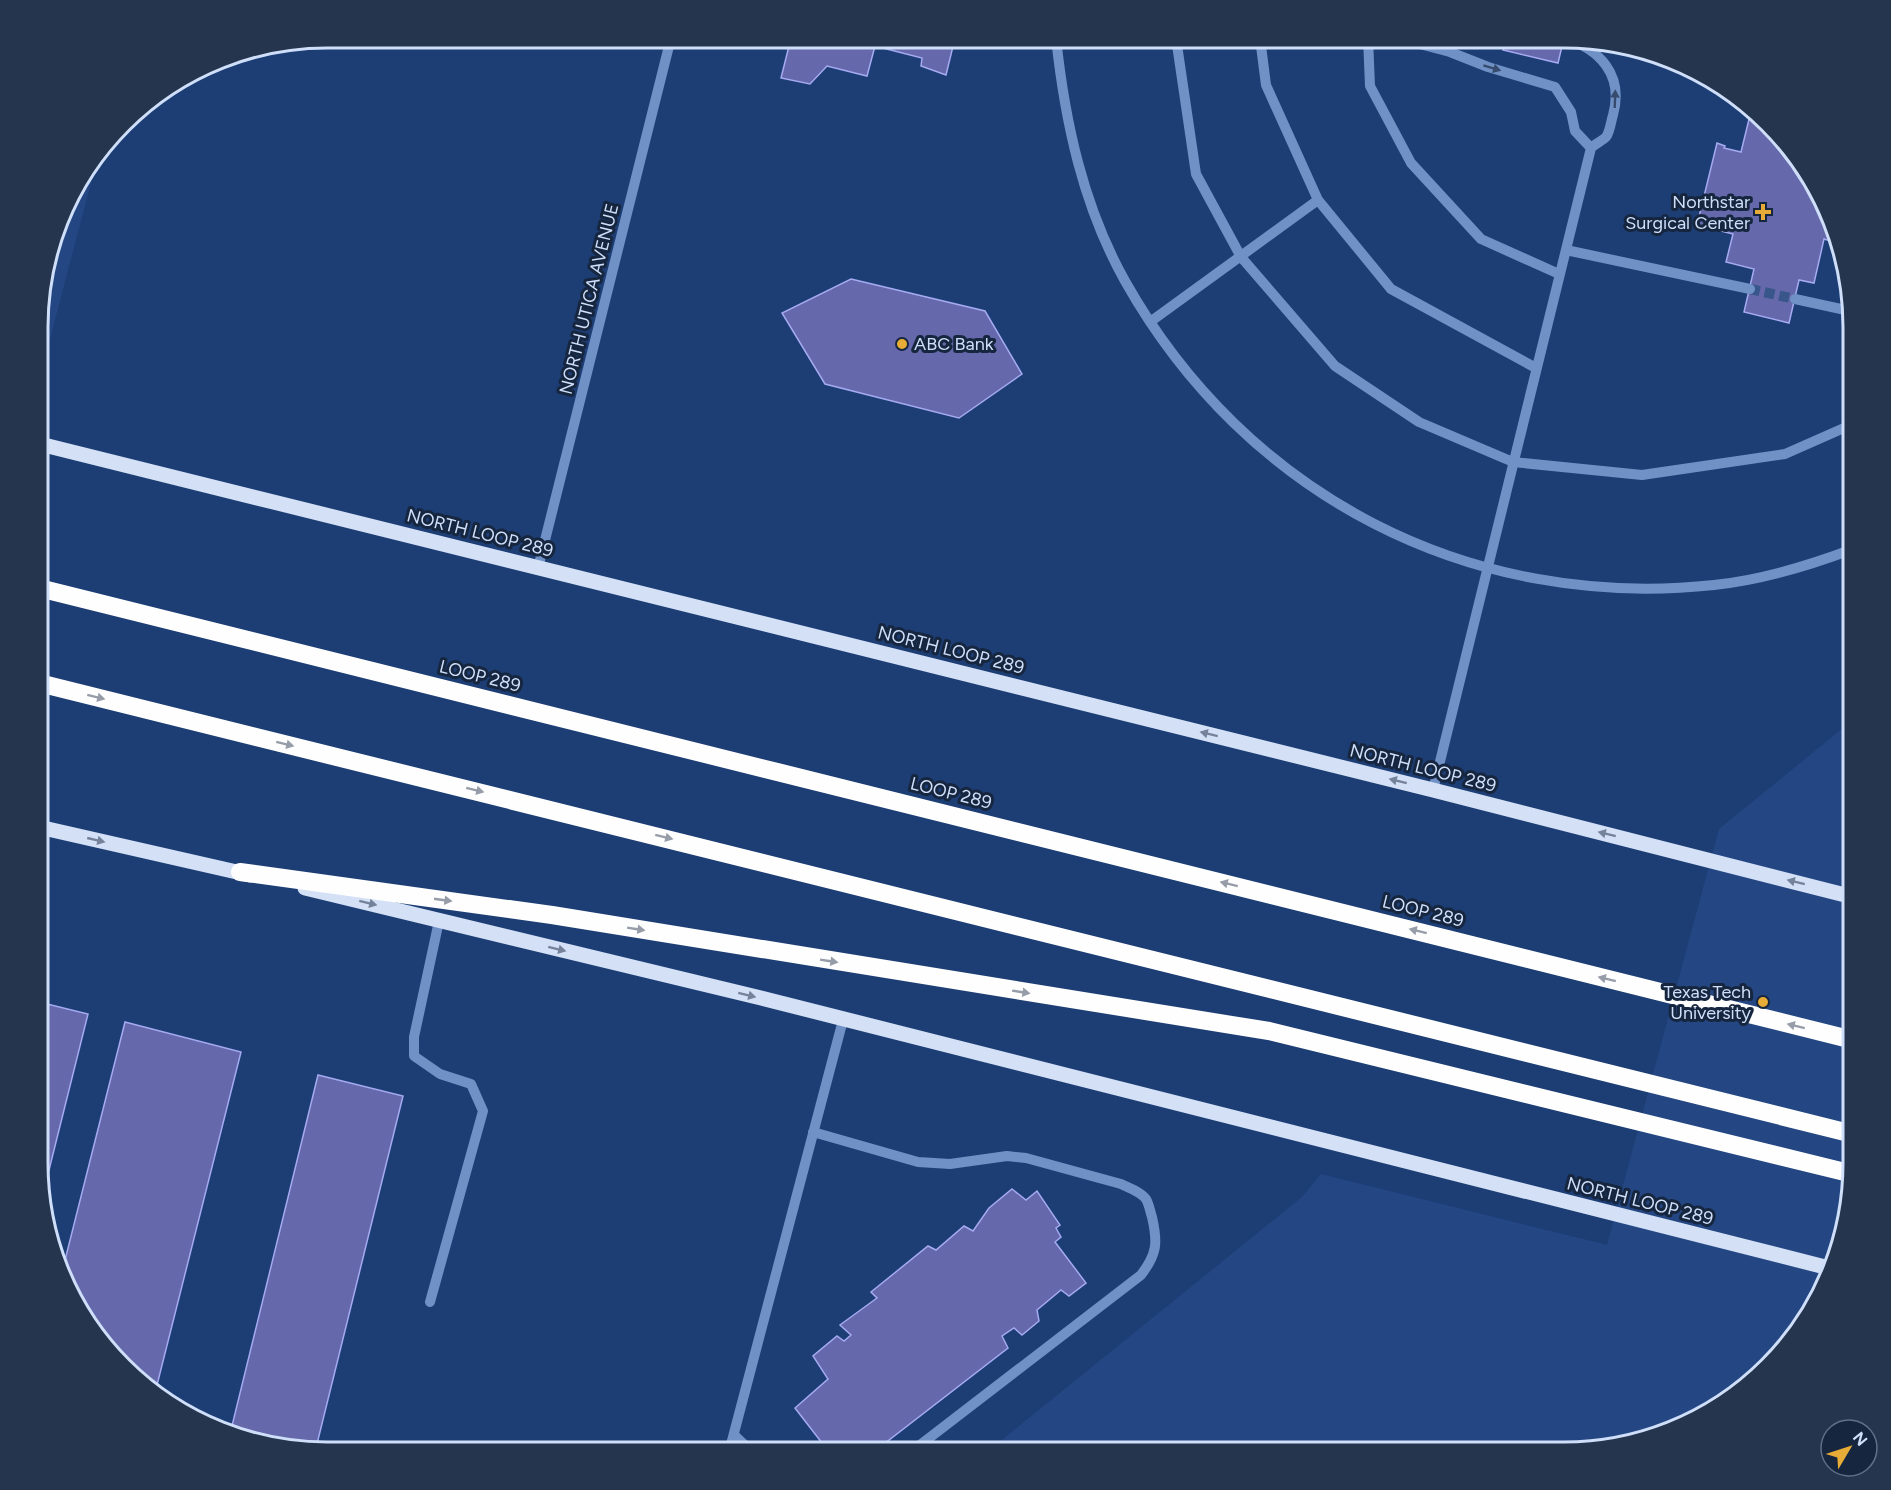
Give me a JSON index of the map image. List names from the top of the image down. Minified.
{"streets":{"highway":["LOOP 289"],"main road":["NORTH LOOP 289"],"street":["NORTH UTICA AVENUE"]},"crossings":[["NORTH UTICA AVENUE","NORTH LOOP 289"]],"places":{"health":["Northstar Surgical Center"],"other":["ABC Bank","Texas Tech University"]},"north":"top right"}
